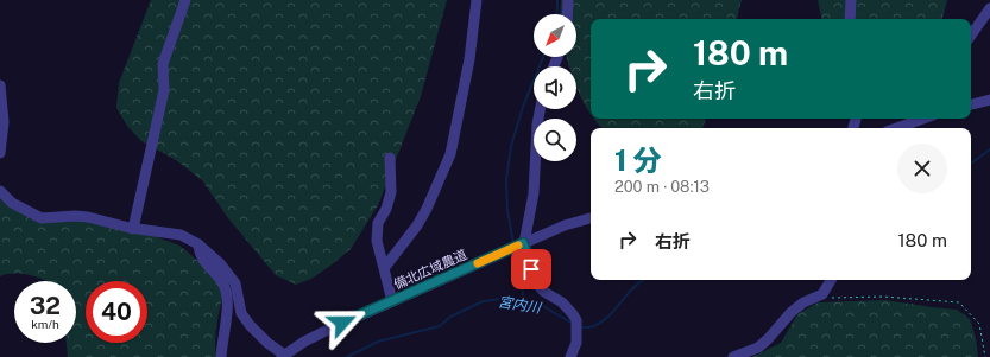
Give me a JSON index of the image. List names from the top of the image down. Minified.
{"streets":{"street":["備北広域農道"]},"water":["宮内川"],"north":"bottom left","page":{"turn":["180 m","右折"],"heading":["1 分","200 m · 08:13"],"list":[{"name":"右折","value":"180 m"}],"speed":"32 km/h","limit":"40"}}
